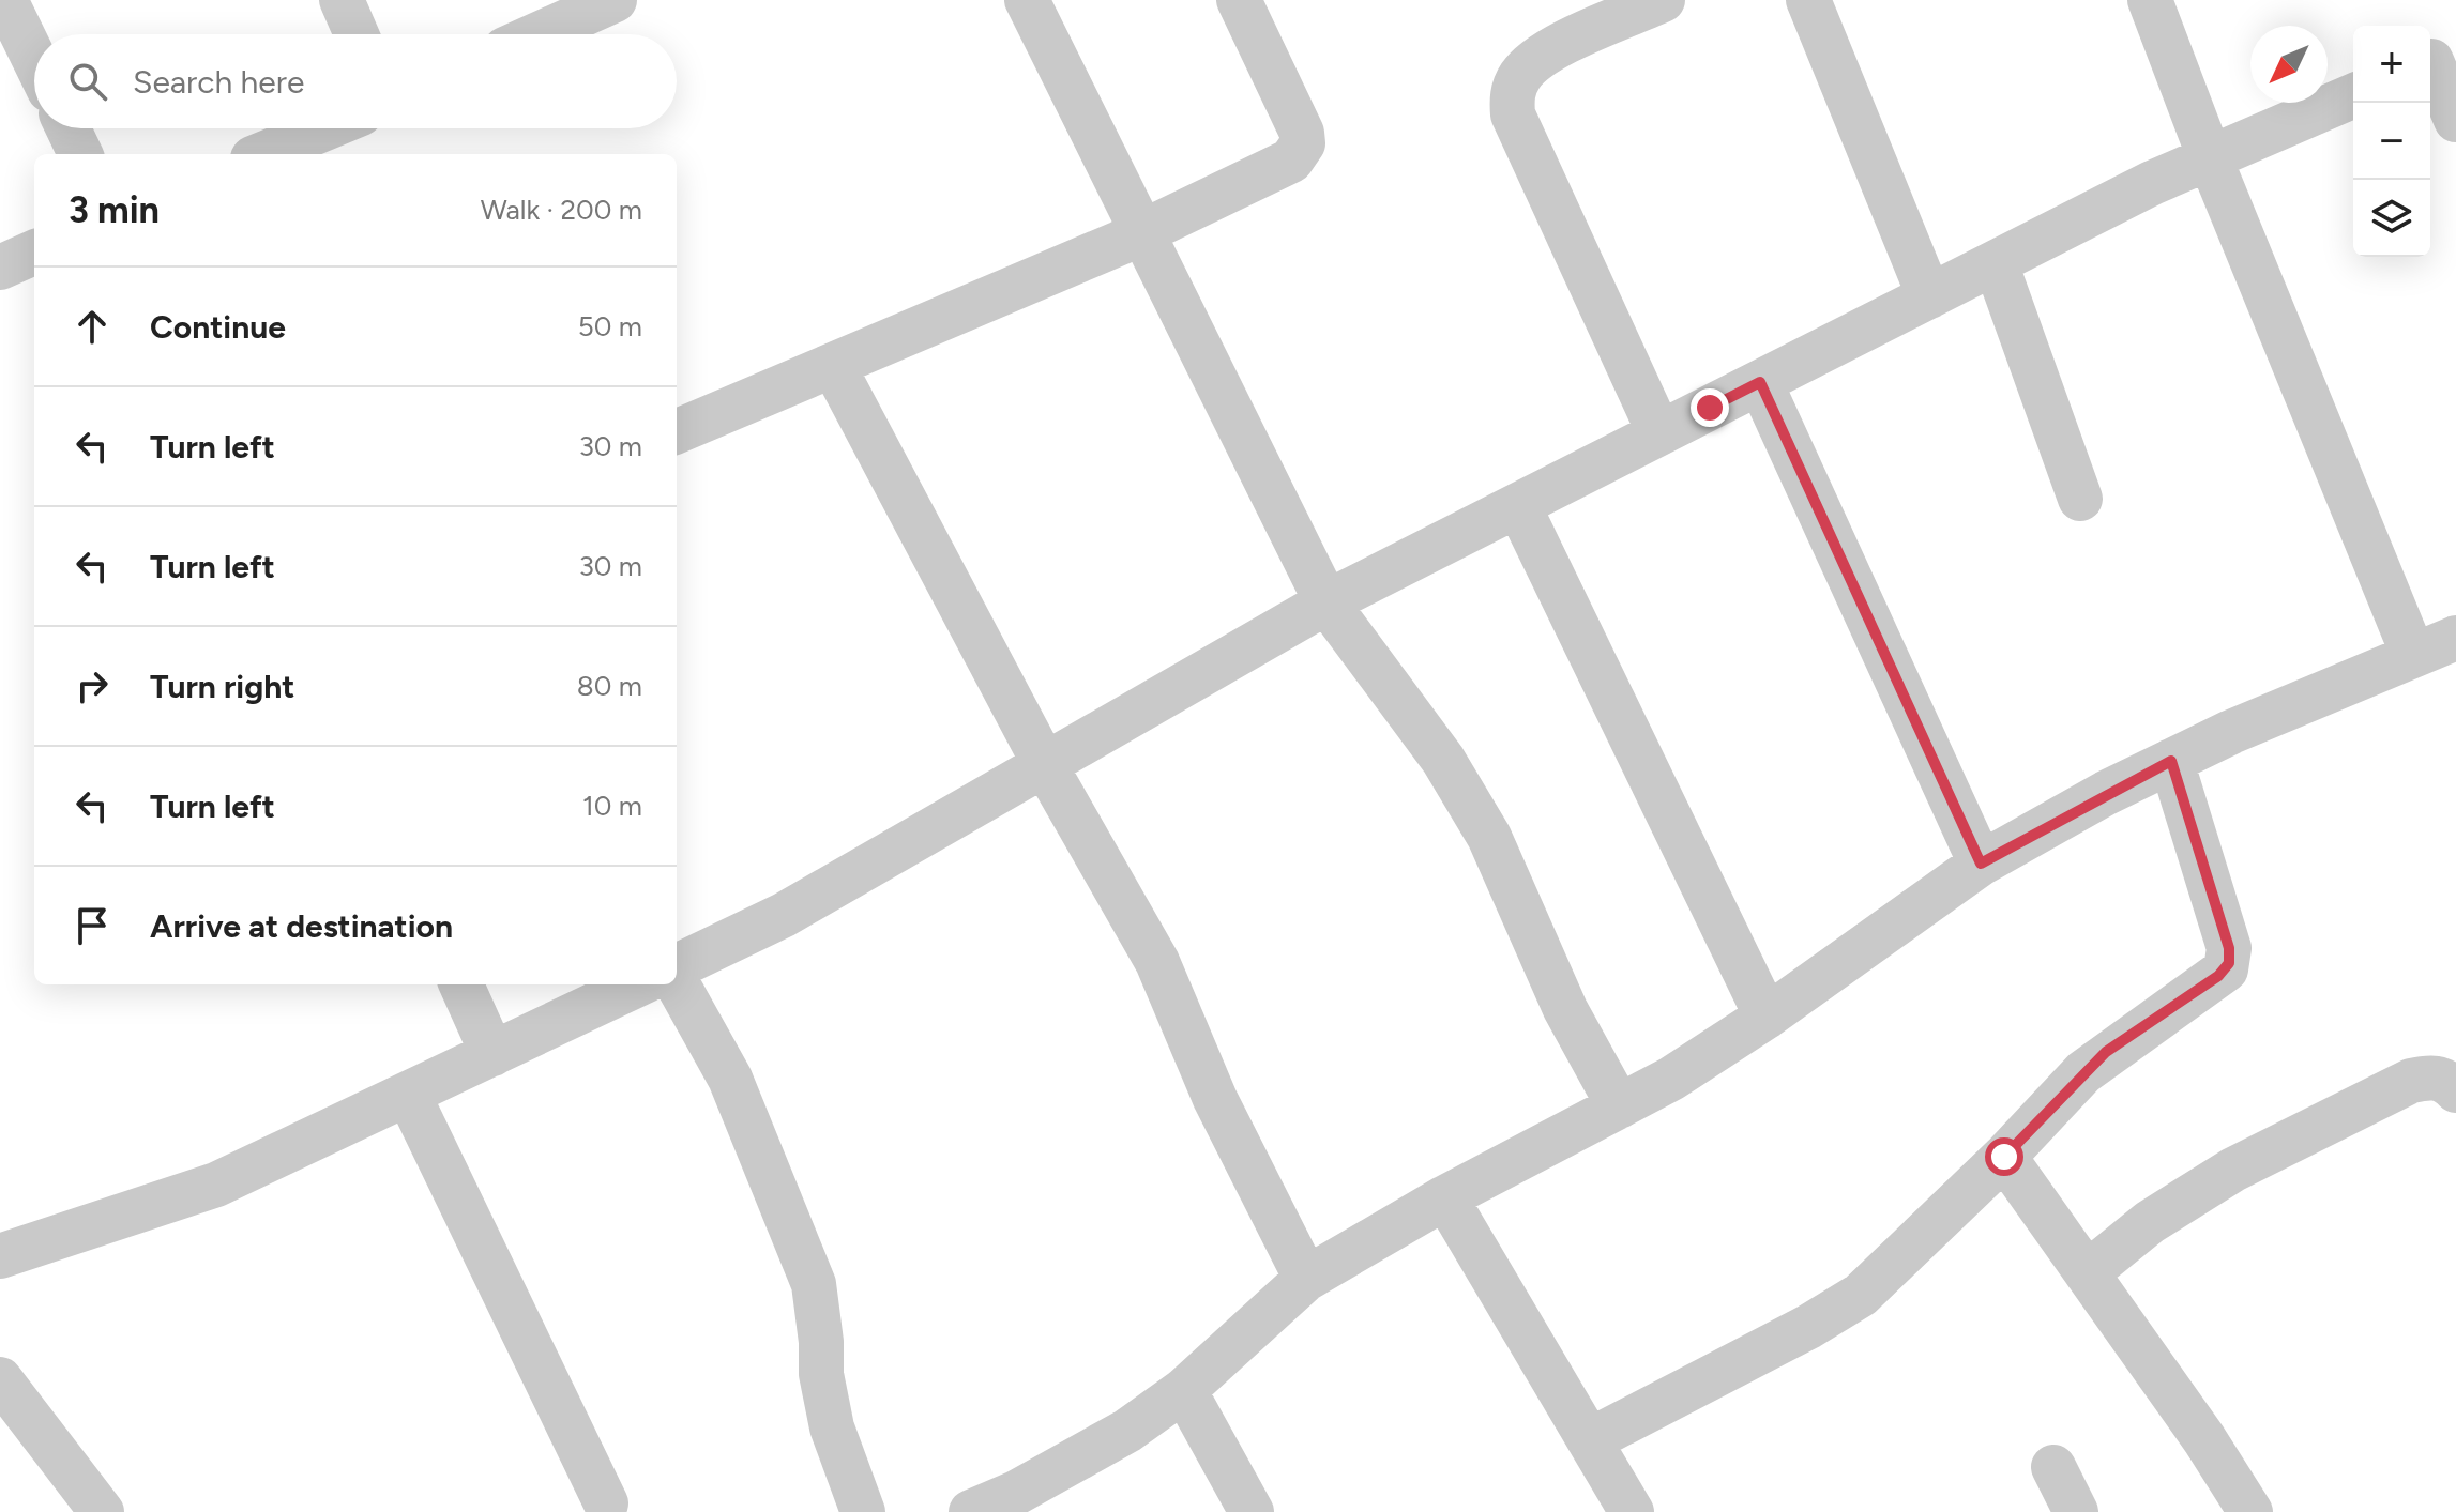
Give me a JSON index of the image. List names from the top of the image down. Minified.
{"north":"bottom left","page":{"map_buttons":["+","−"],"search":"Search here","heading":["3 min","Walk · 200 m"],"list":[["Continue","50 m"],["Turn left","30 m"],["Turn left","30 m"],["Turn right","80 m"],["Turn left","10 m"],"Arrive at destination"]}}
